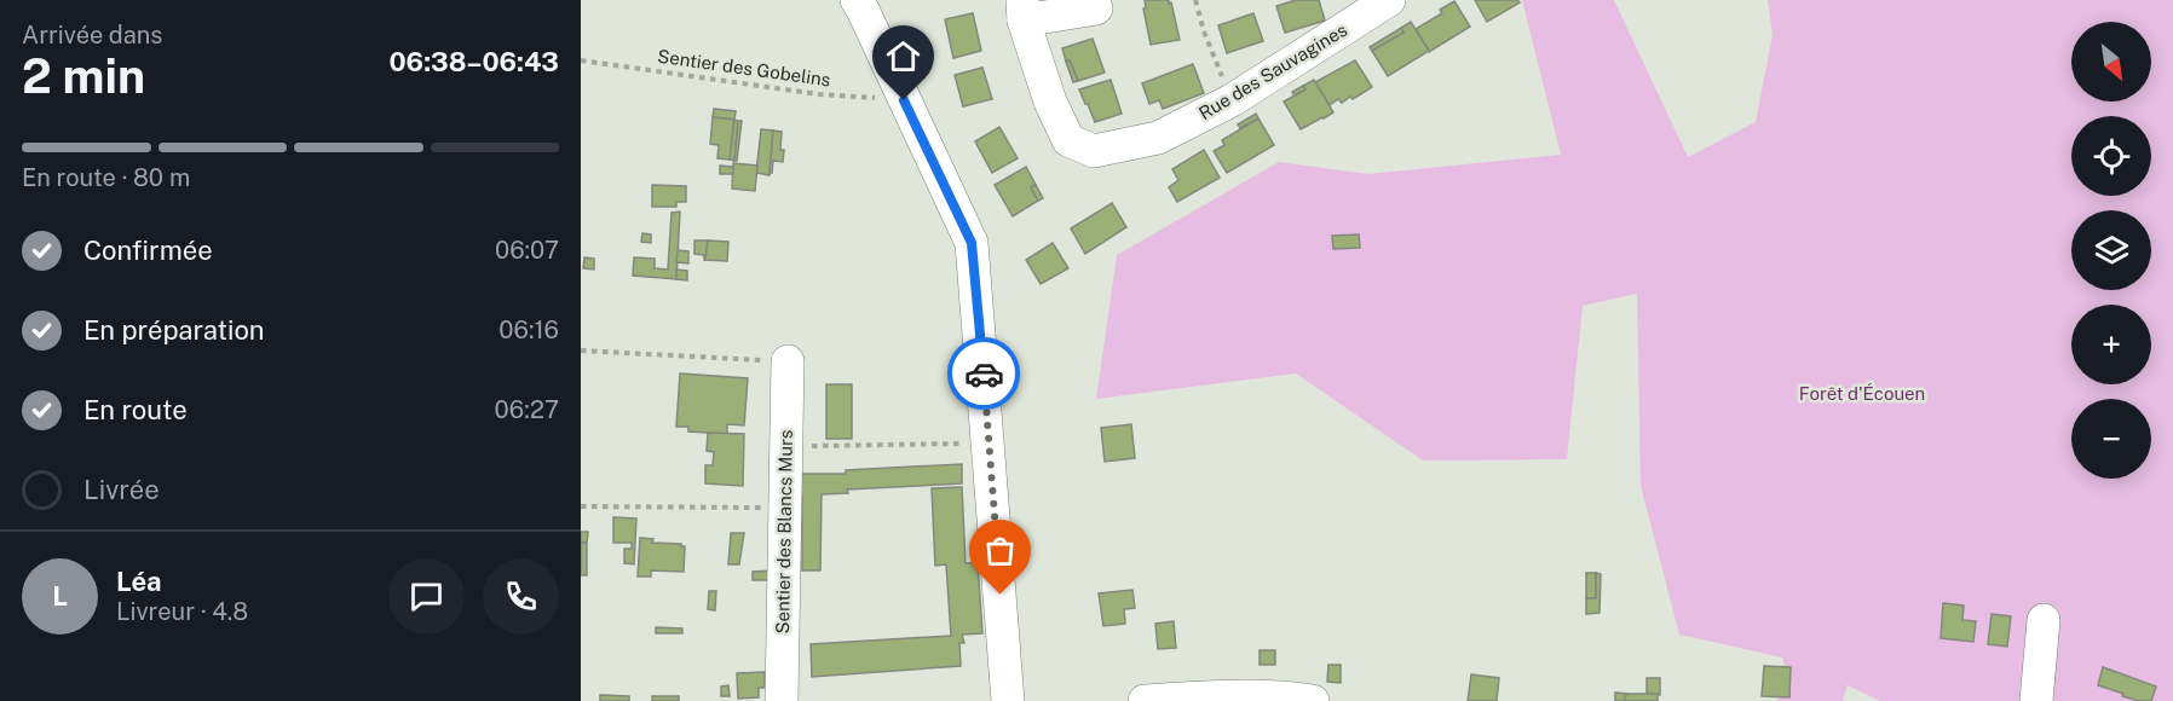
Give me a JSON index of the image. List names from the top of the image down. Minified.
{"streets":{"street":["Rue des Sauvagines","Sentier des Blancs Murs"],"path":["Sentier des Gobelins"]},"parks":["Forêt d'Écouen"],"north":"bottom right","page":{"heading":["2 min","Arrivée dans","06:38–06:43"],"panel":["Léa","Livreur · 4.8"],"map_buttons":["+","−"],"bar":"En route · 80 m","list":[["Confirmée","06:07"],["En préparation","06:16"],["En route","06:27"],"Livrée"],"round":"L"}}
